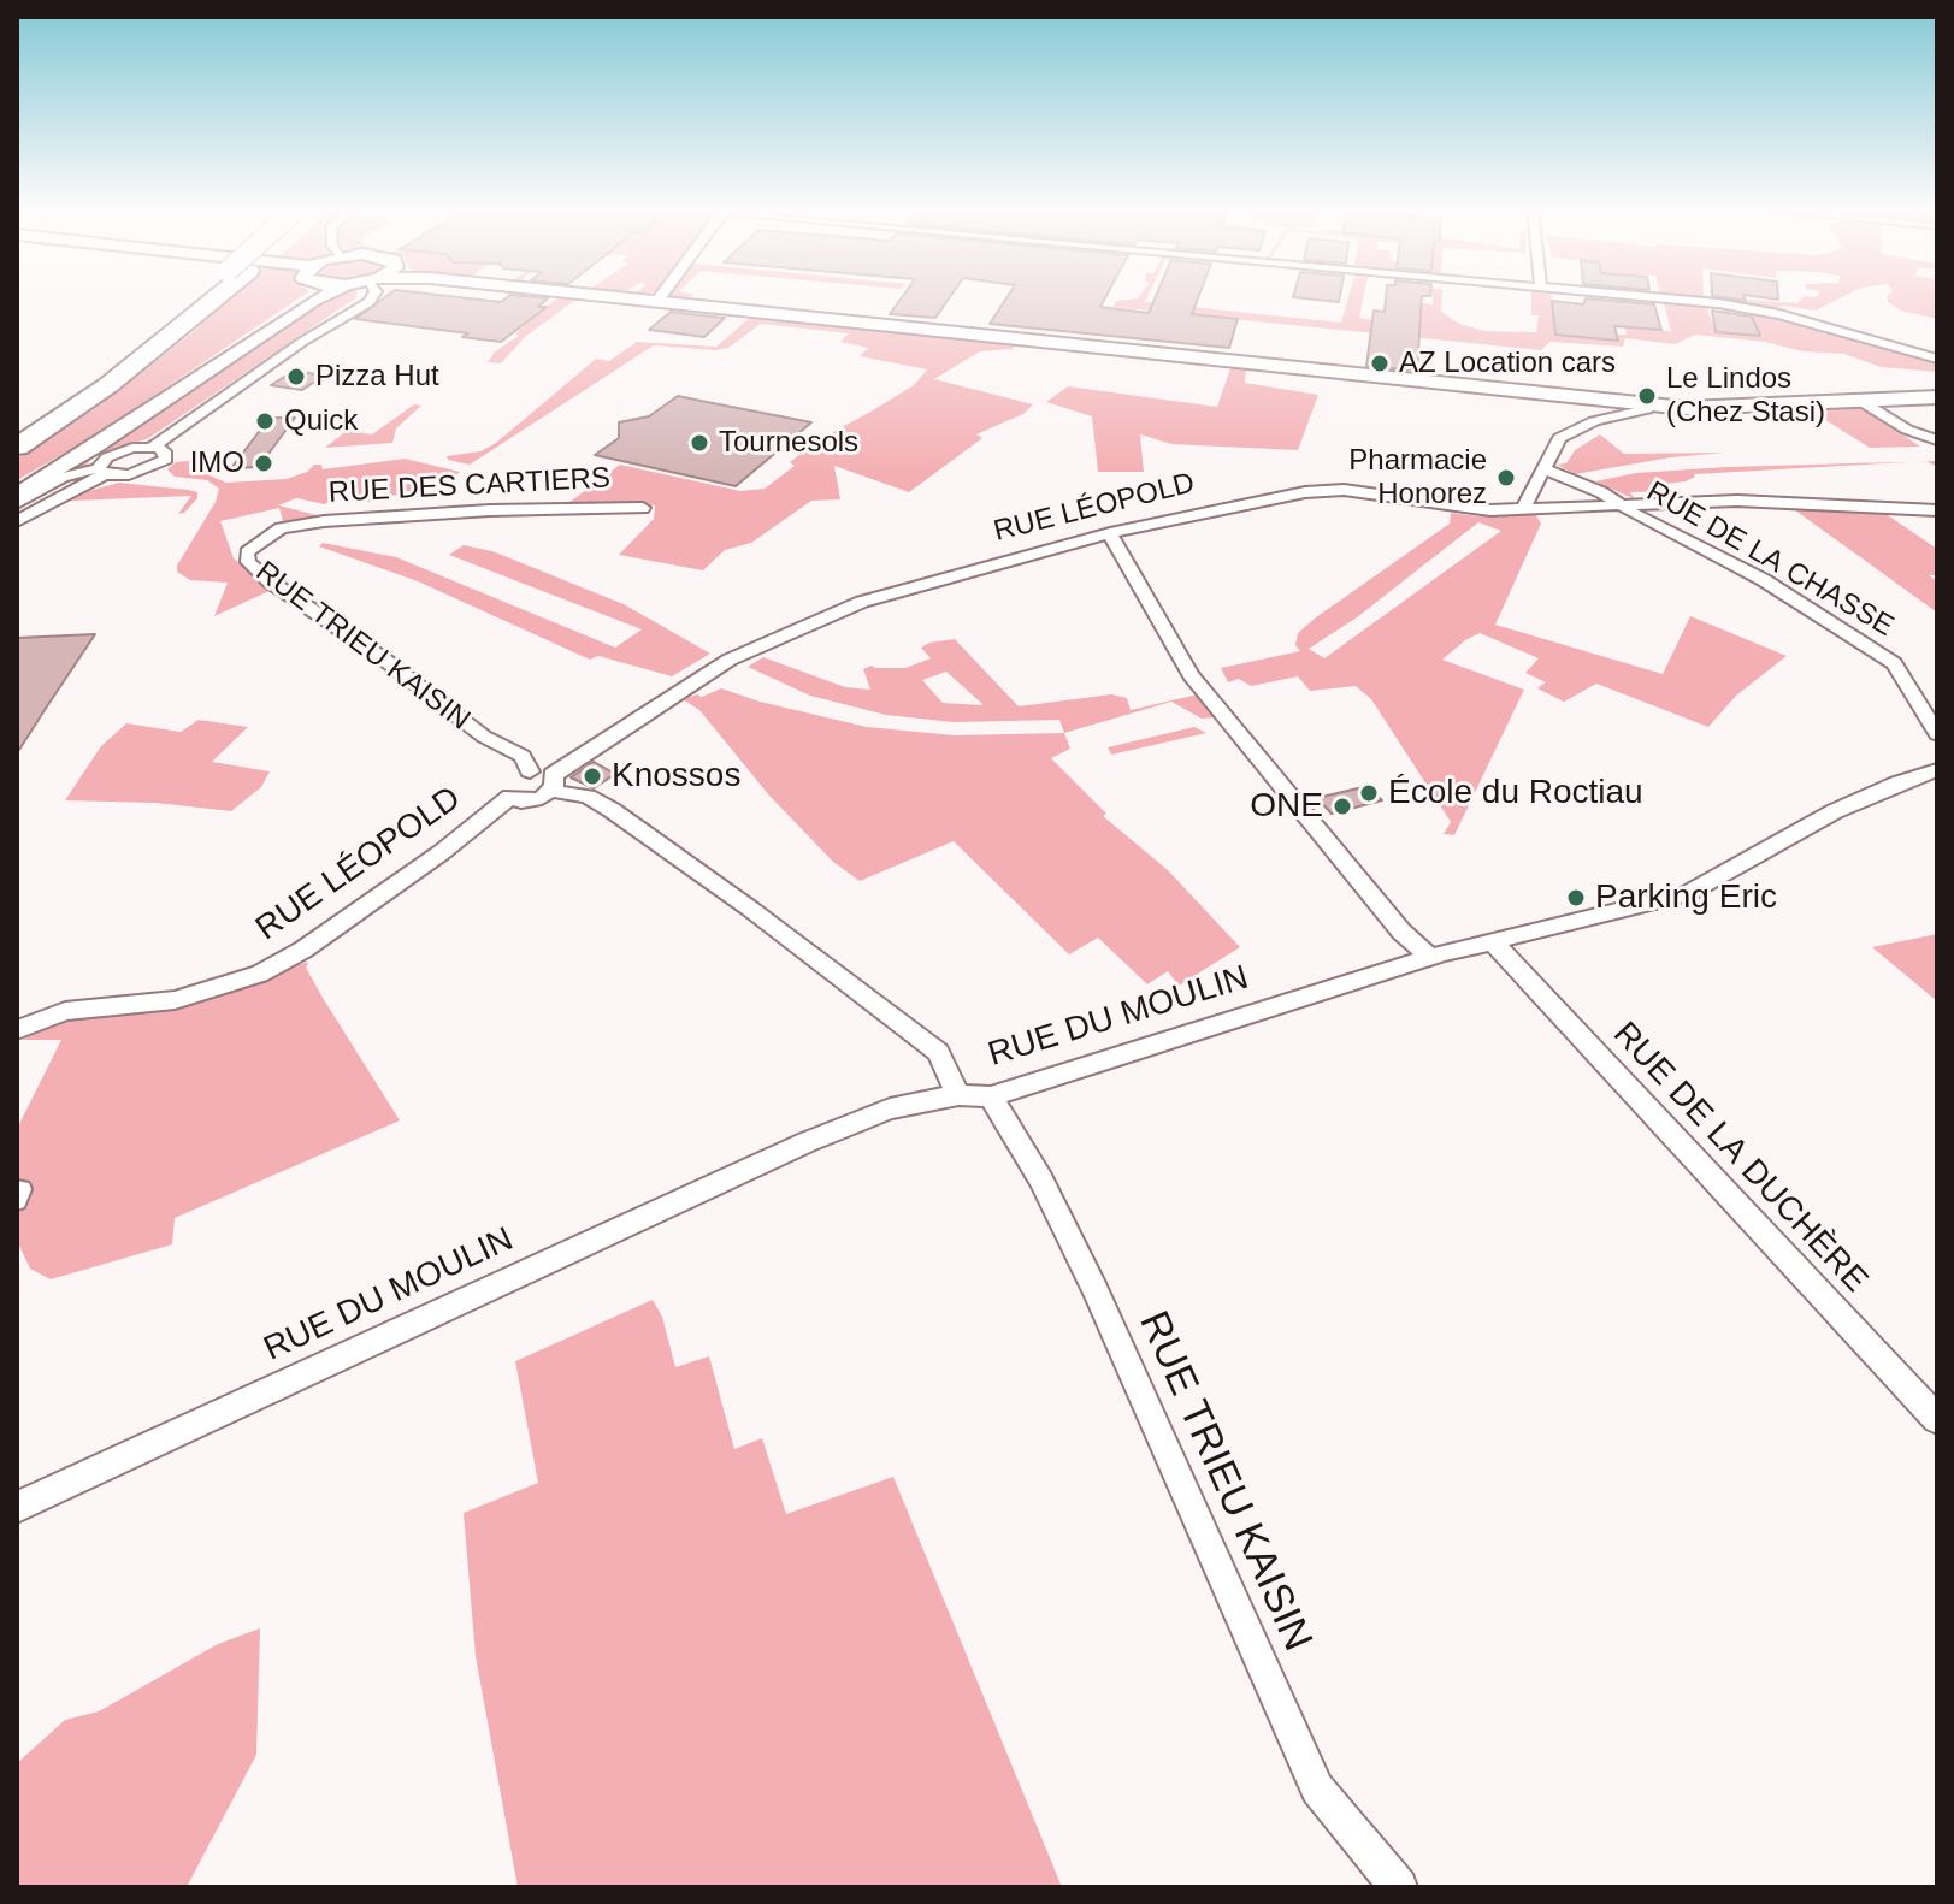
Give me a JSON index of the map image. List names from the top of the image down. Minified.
{"streets":{"street":["RUE DES CARTIERS","RUE LÉOPOLD","RUE DE LA CHASSE","RUE TRIEU KAISIN","RUE DU MOULIN","RUE DE LA DUCHÈRE"]},"crossings":[["RUE DES CARTIERS","RUE TRIEU KAISIN"],["RUE LÉOPOLD","RUE DE LA CHASSE"],["RUE LÉOPOLD","RUE TRIEU KAISIN"],["RUE TRIEU KAISIN","RUE DU MOULIN"],["RUE DU MOULIN","RUE DE LA DUCHÈRE"]],"places":["AZ Location cars","Pizza Hut","Le Lindos (Chez Stasi)","Quick","Tournesols","IMO","Pharmacie Honorez","Knossos","École du Roctiau","ONE","Parking Eric"]}
